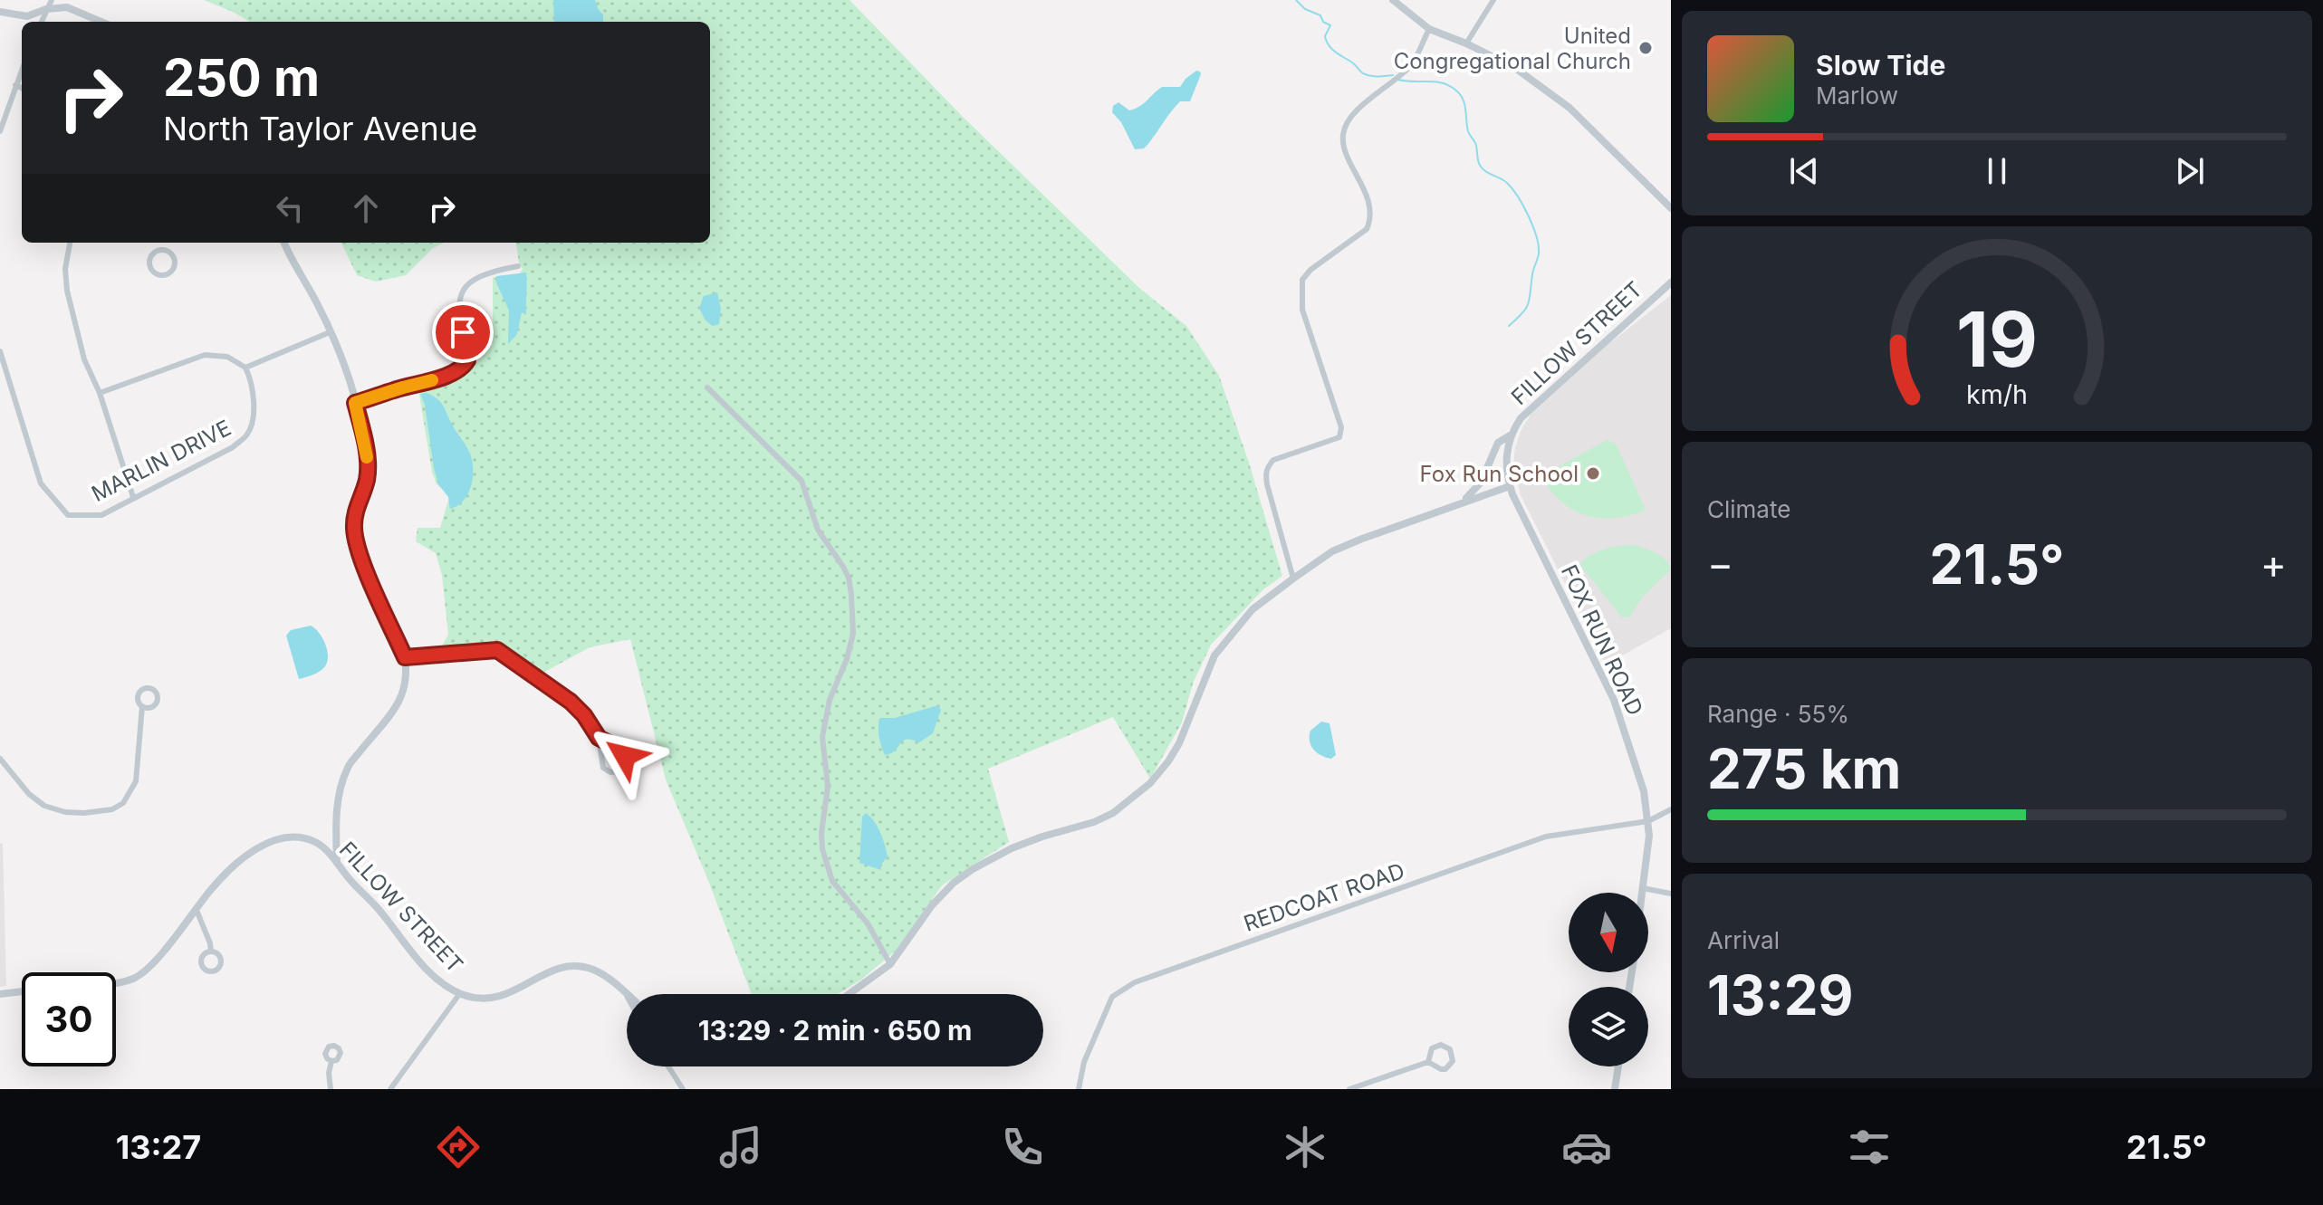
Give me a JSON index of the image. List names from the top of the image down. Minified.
{"streets":{"street":["FILLOW STREET","MARLIN DRIVE","FOX RUN ROAD","REDCOAT ROAD"]},"crossings":[["FILLOW STREET","FOX RUN ROAD"],["FOX RUN ROAD","REDCOAT ROAD"]],"places":["United Congregational Church","Fox Run School"],"north":"bottom","page":{"turn":["250 m","North Taylor Avenue"],"song":["Slow Tide","Marlow"],"tile":["Climate",["Range · 55%","275 km"],["Arrival","13:29"]],"heat":["−","21.5°","+"],"limit":"30","trip":"13:29 · 2 min · 650 m","tabs":["13:27","21.5°"],"gauge":["19","km/h"]}}
